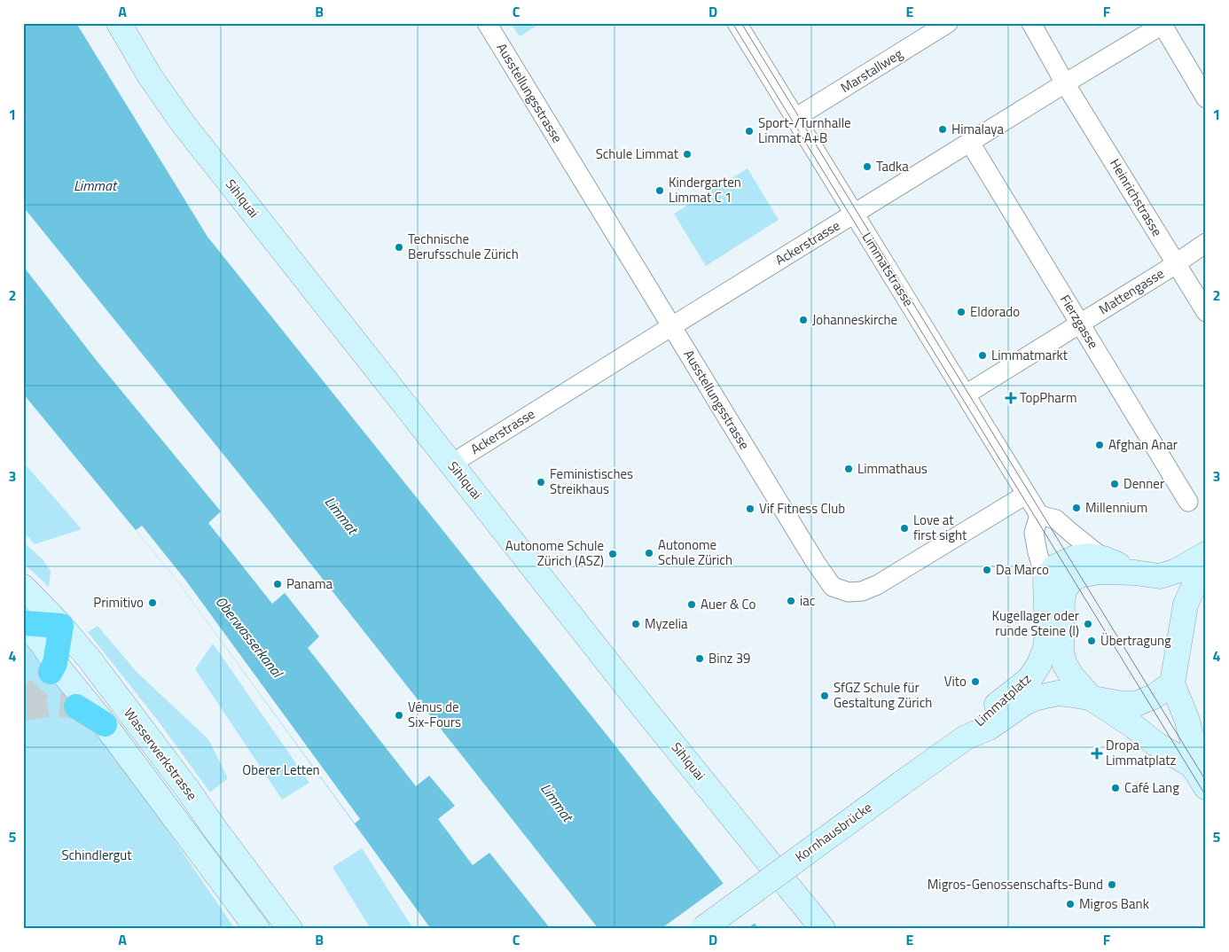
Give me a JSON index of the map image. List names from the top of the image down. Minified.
{"streets":{"street":["Marstallweg","Ausstellungsstrasse","Heinrichstrasse","Sihlquai","Ackerstrasse","Limmatstrasse","Mattengasse","Fierzgasse","Limmatplatz","Wasserwerkstrasse","Kornhausbrücke"]},"crossings":[["Marstallweg","Limmatstrasse"],["Ausstellungsstrasse","Ackerstrasse"],["Ausstellungsstrasse","Limmatstrasse"],["Heinrichstrasse","Ackerstrasse"],["Heinrichstrasse","Mattengasse"],["Sihlquai","Ackerstrasse"],["Ackerstrasse","Limmatstrasse"],["Ackerstrasse","Fierzgasse"],["Limmatstrasse","Mattengasse"],["Limmatstrasse","Limmatplatz"],["Mattengasse","Fierzgasse"],["Limmatplatz","Kornhausbrücke"]],"water":["Limmat","Oberwasserkanal"],"parks":["Oberer Letten","Schindlergut"],"places":{"other":["Himalaya","Sport-/Turnhalle Limmat A+B","Schule Limmat","Tadka","Kindergarten Limmat C 1","Technische Berufsschule Zürich","Eldorado","Johanneskirche","Limmatmarkt","Afghan Anar","Limmathaus","Feministisches Streikhaus","Denner","Millennium","Vif Fitness Club","Love at first sight","Autonome Schule Zürich","Autonome Schule Zürich (ASZ)","Da Marco","Panama","iac","Primitivo","Auer & Co","Myzelia","Kugellager oder runde Steine (I)","Übertragung","Binz 39","Vito","SfGZ Schule für Gestaltung Zürich","Vénus de Six-Fours","Café Lang","Migros-Genossenschafts-Bund","Migros Bank"],"health":["TopPharm","Dropa Limmatplatz"]},"grid":{"columns":["A","B","C","D","E","F"],"rows":["1","2","3","4","5"]}}
